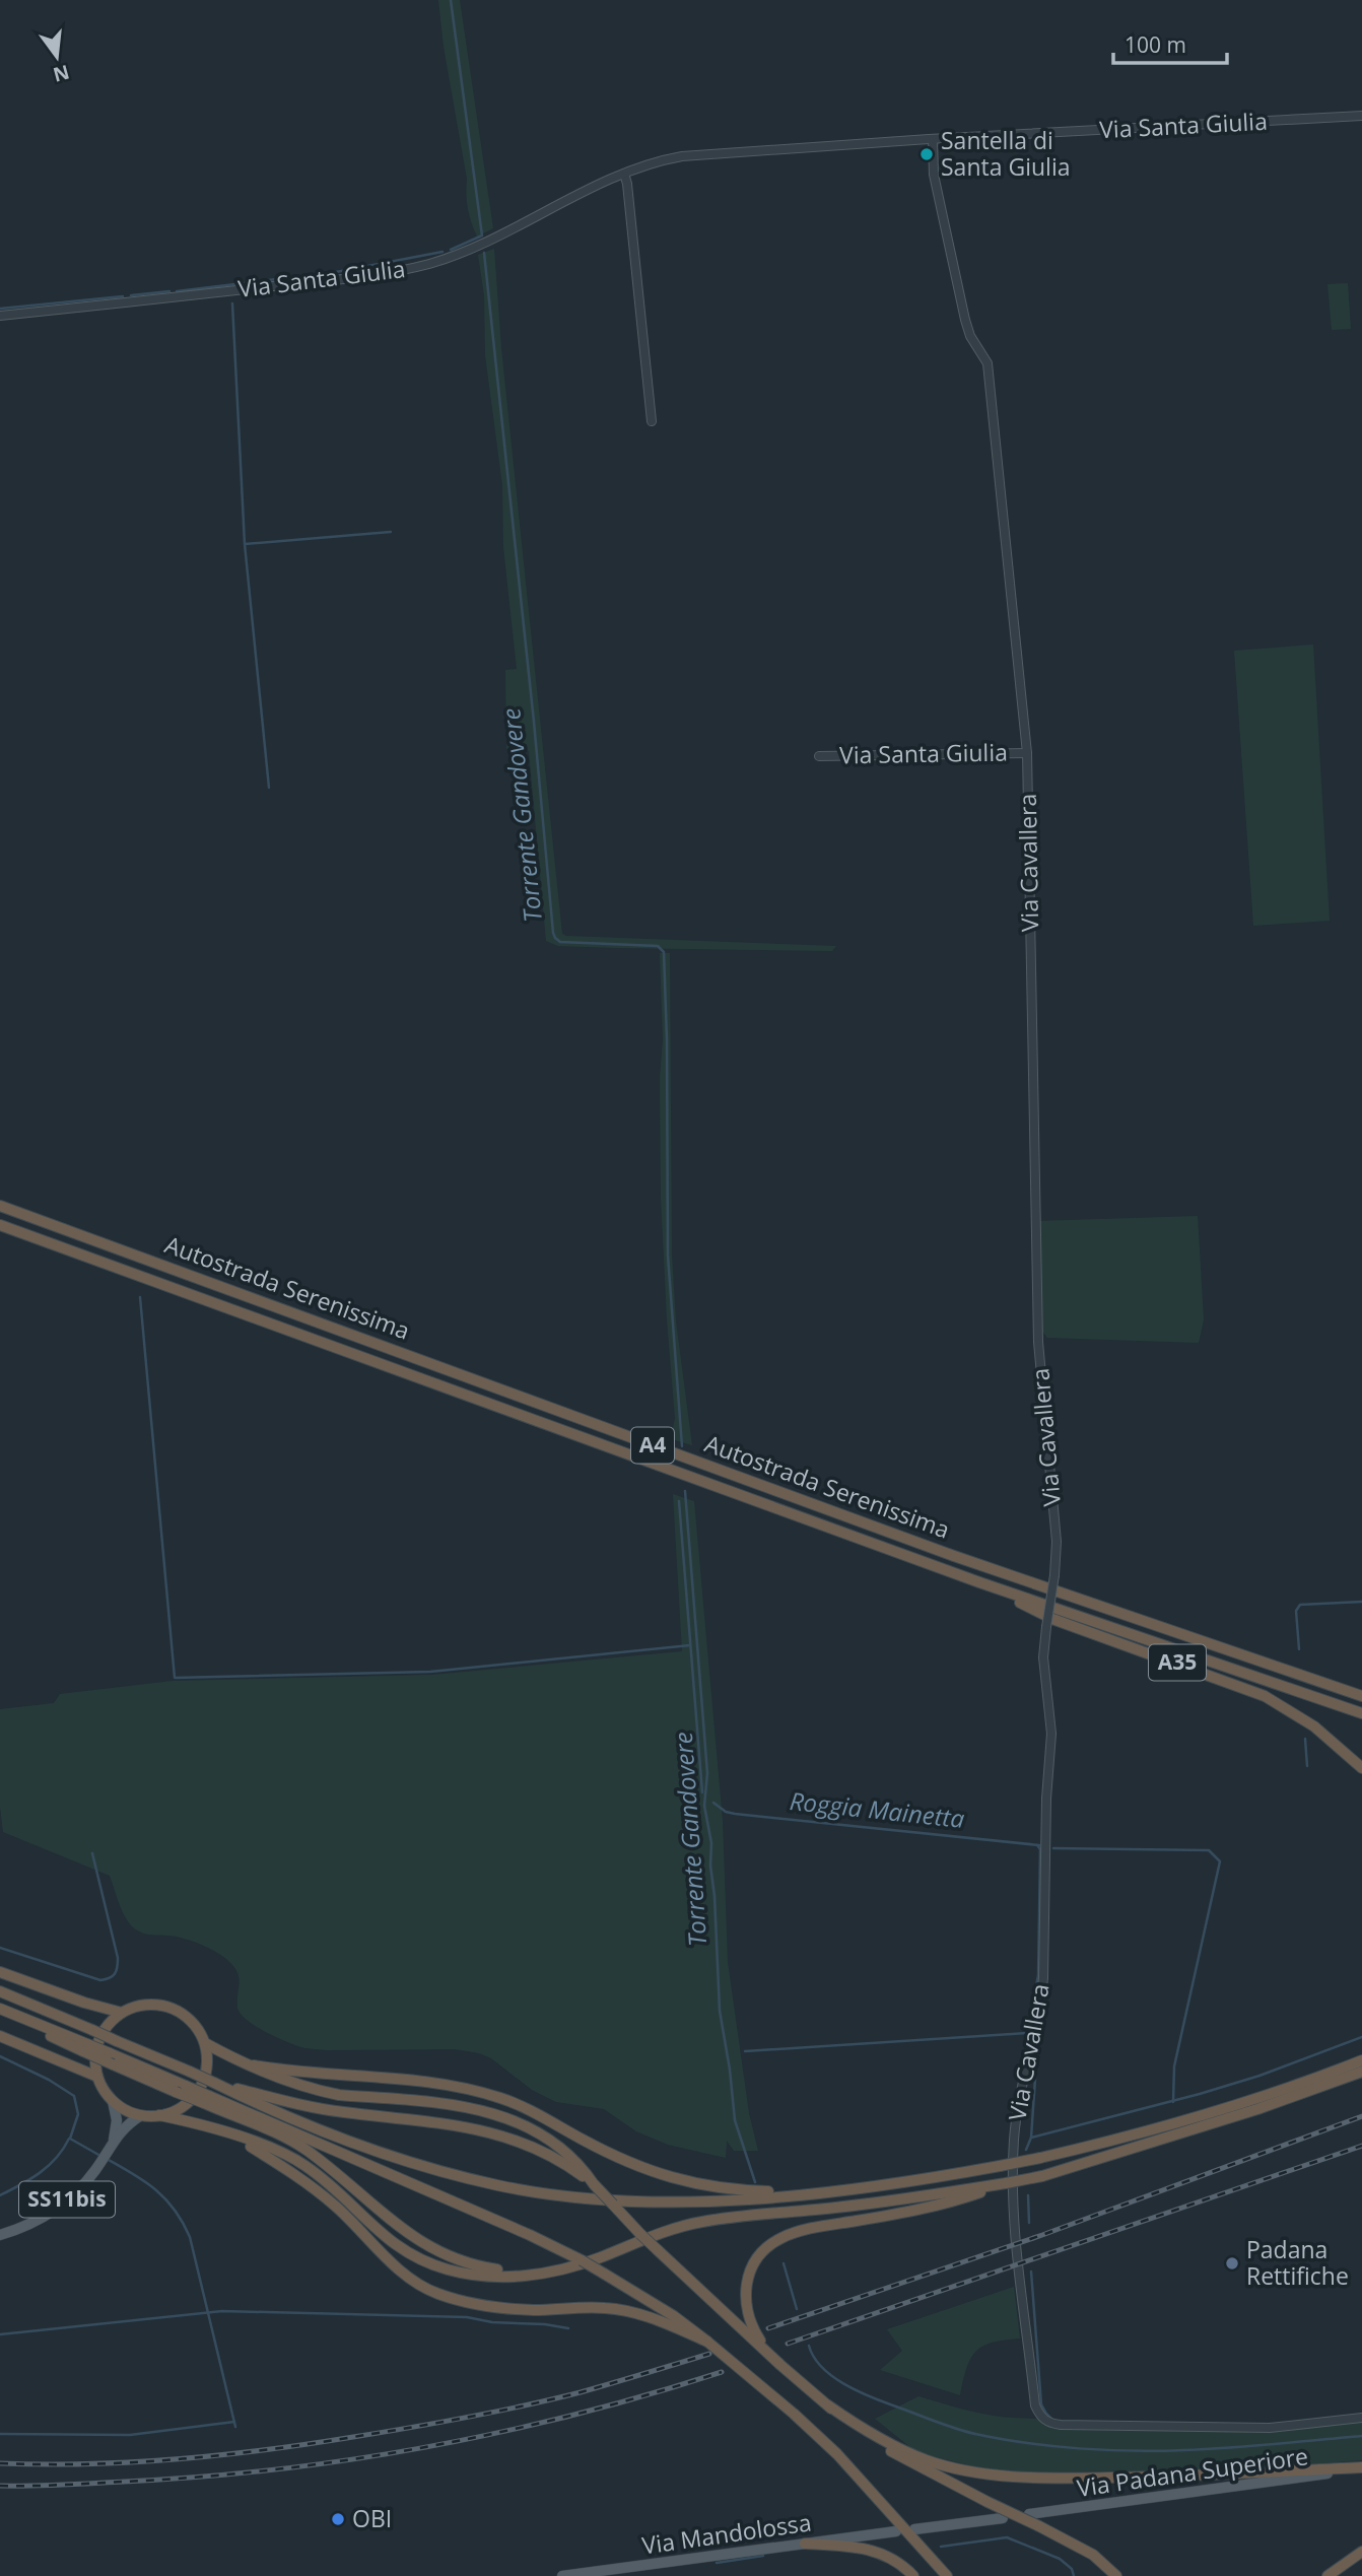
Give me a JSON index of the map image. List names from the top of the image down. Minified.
{"streets":{"highway":["Autostrada Serenissima","A4","A35"],"main road":["SS11bis","Via Padana Superiore","Via Mandolossa"],"street":["Via Santa Giulia","Via Cavallera"]},"crossings":[["Via Santa Giulia","Via Cavallera"],["Autostrada Serenissima","A35"]],"water":["Torrente Gandovere","Roggia Mainetta"],"places":["Santella di Santa Giulia","Padana Rettifiche","OBI"],"scale_bar":"100 m","north":"bottom"}
